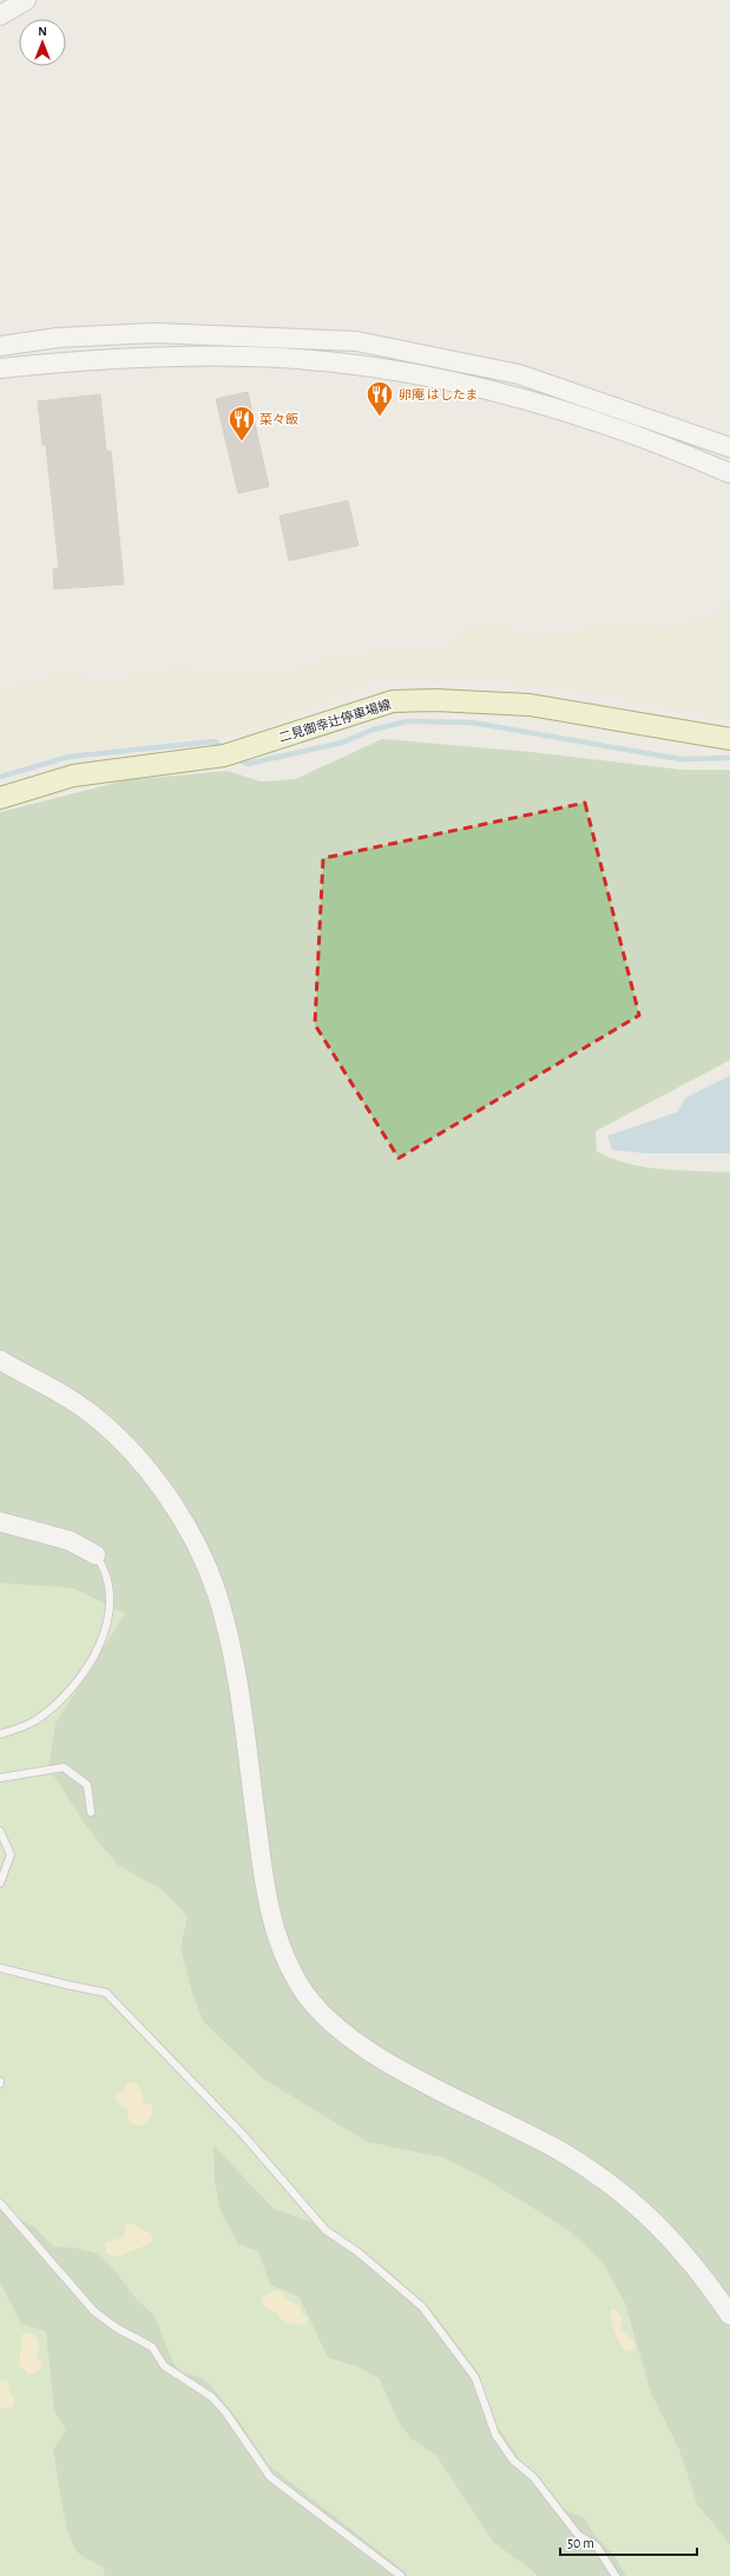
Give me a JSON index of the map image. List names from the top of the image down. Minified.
{"streets":{"main road":["二見御幸辻停車場線"]},"places":{"restaurant":["卵庵 はしたま","菜々飯"]},"scale_bar":"50 m","north":"top"}
